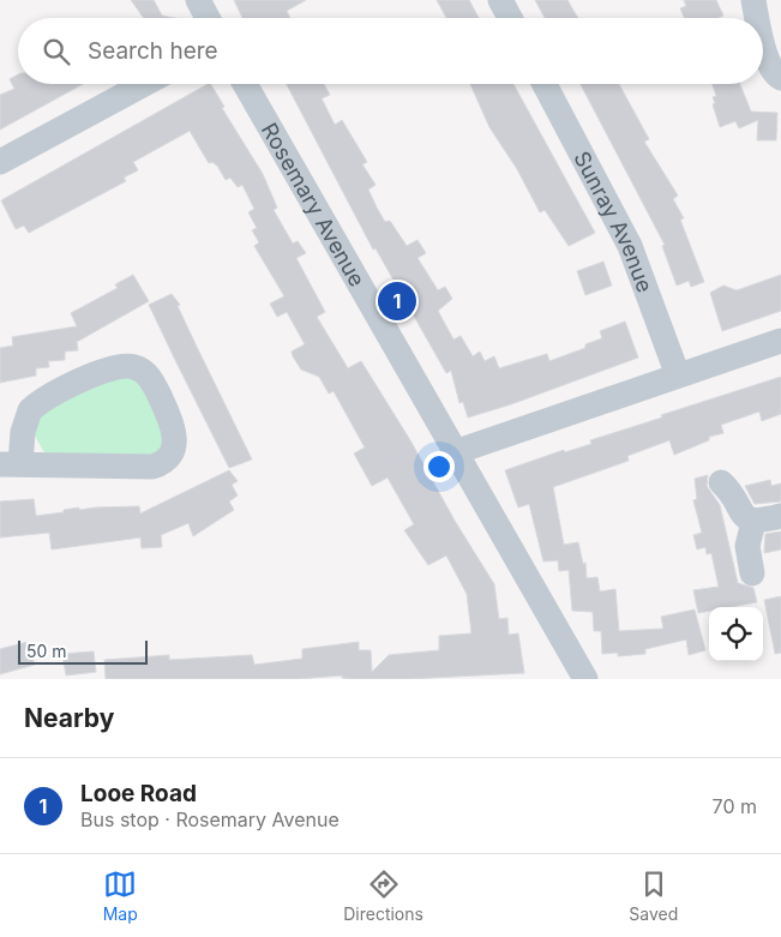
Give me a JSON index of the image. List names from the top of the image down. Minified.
{"streets":{"street":["Rosemary Avenue","Sunray Avenue"]},"scale_bar":"50 m","page":{"search":"Search here","pins":"1","scale":"50 m","heading":"Nearby","list":[{"mark":"1","name":"Looe Road","note":"Bus stop · Rosemary Avenue","value":"70 m"}],"nav":["Map","Directions","Saved"]}}
